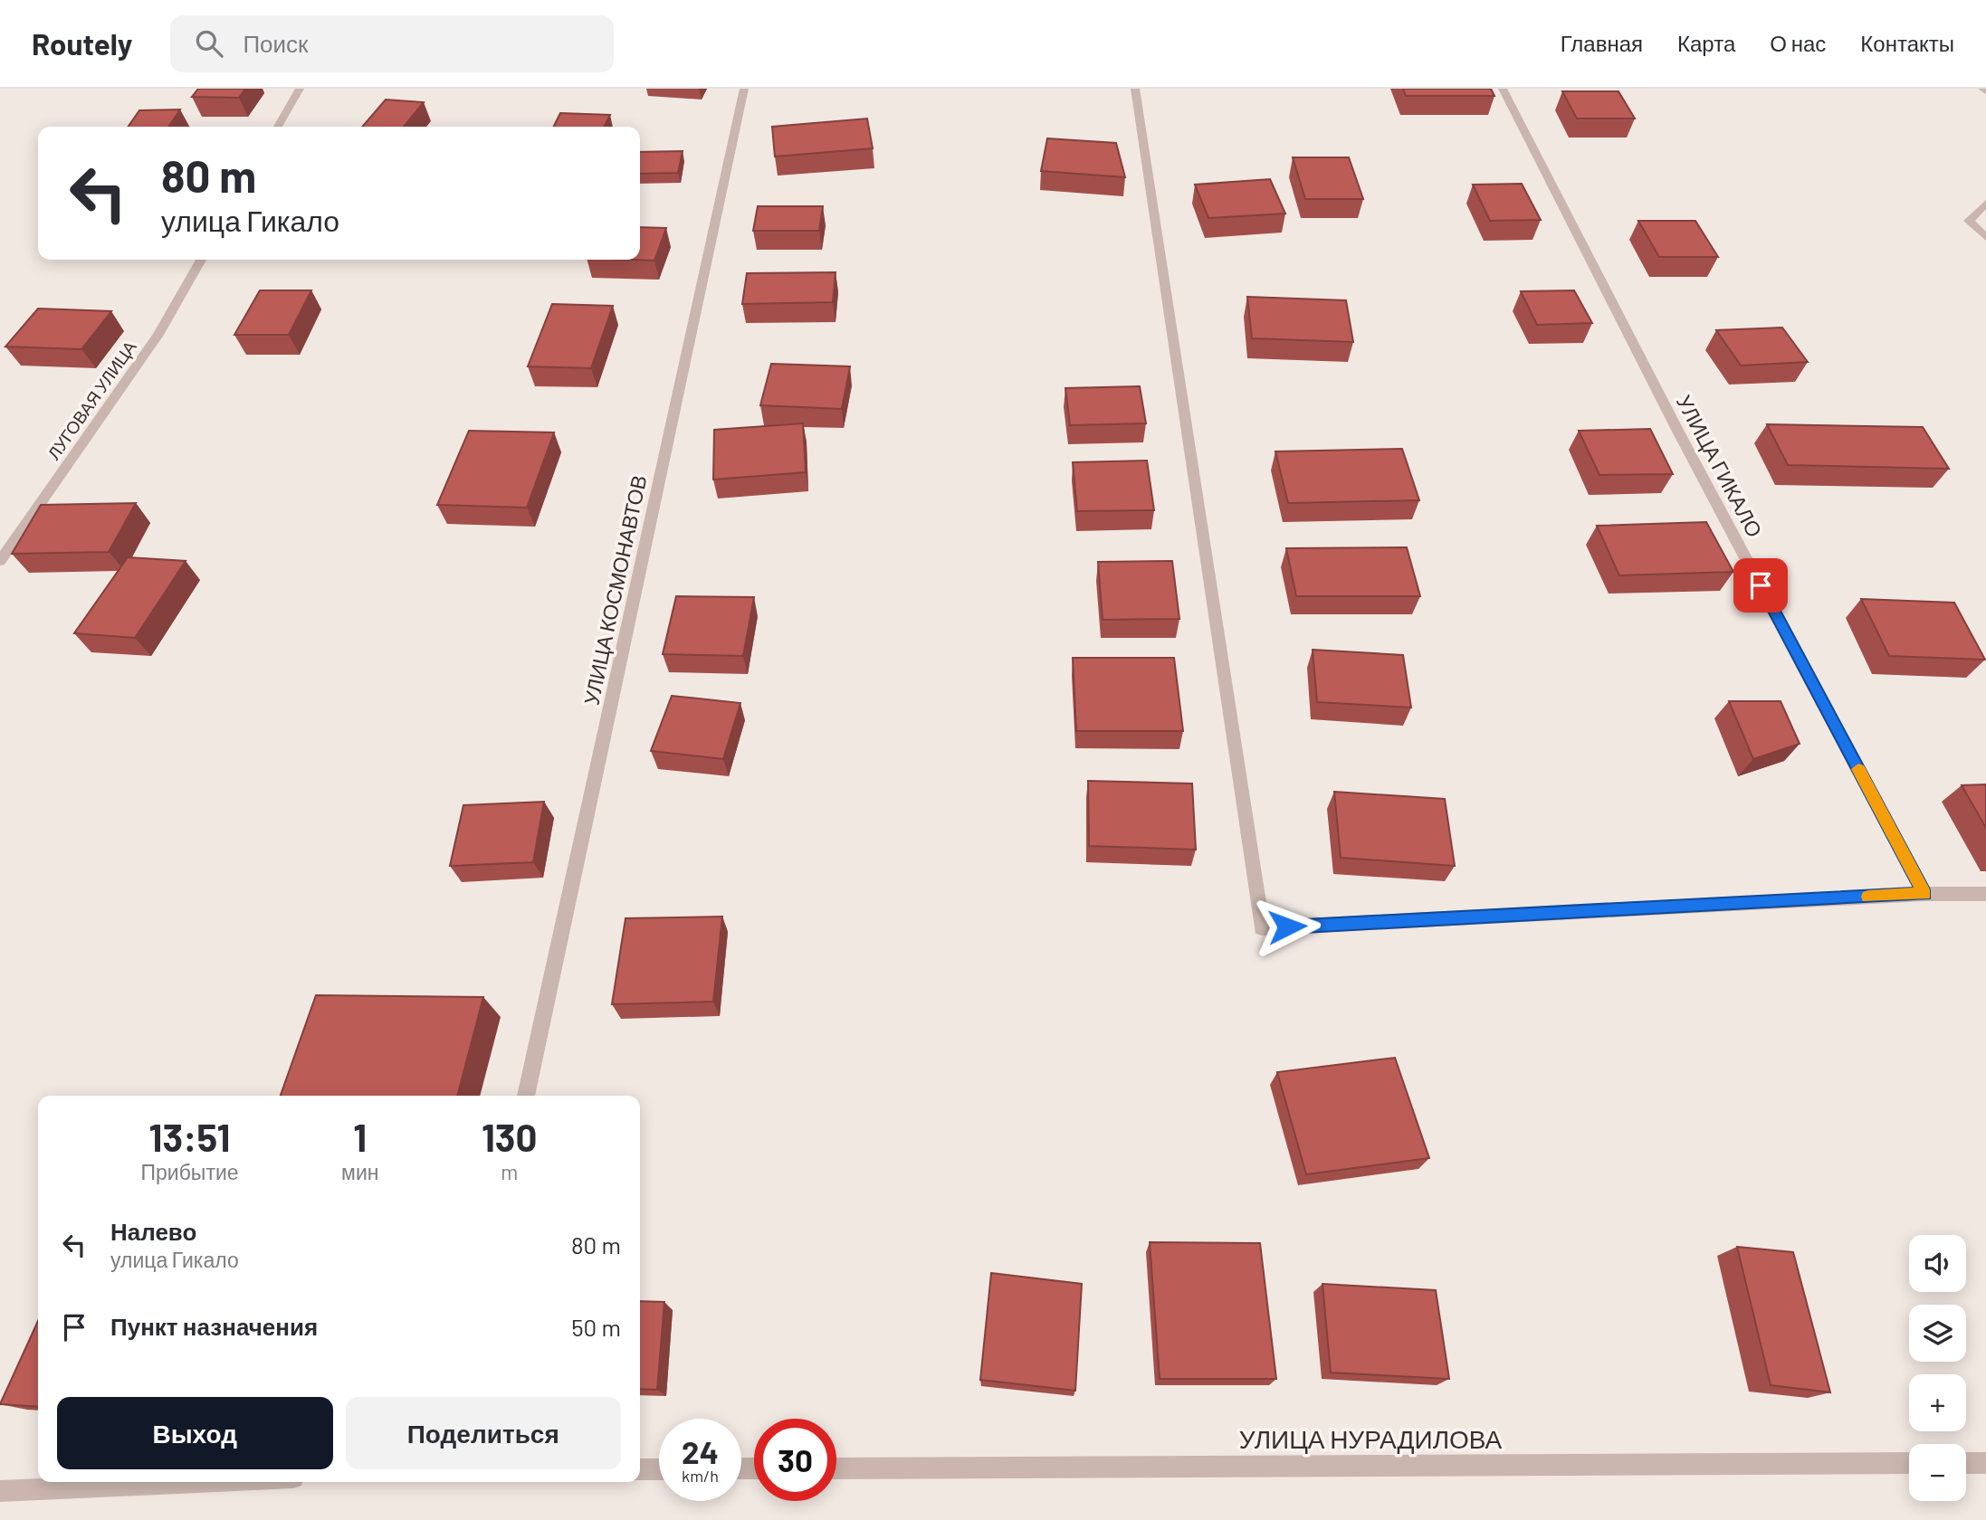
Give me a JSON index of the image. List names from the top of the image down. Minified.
{"streets":{"street":["ЛУГОВАЯ УЛИЦА","УЛИЦА ГИКАЛО","УЛИЦА КОСМОНАВТОВ","УЛИЦА НУРАДИЛОВА"]},"page":{"header":"Routely","search":"Поиск","nav":["Главная","Карта","О нас","Контакты"],"turn":["80 m","улица Гикало"],"eta":["13:51","Прибытие","1","мин","130","m"],"list":[{"name":"Налево","note":"улица Гикало","value":"80 m"},{"name":"Пункт назначения","value":"50 m"}],"map_buttons":["+","−"],"buttons":["Выход","Поделиться"],"speed":"24 km/h","limit":"30"}}
